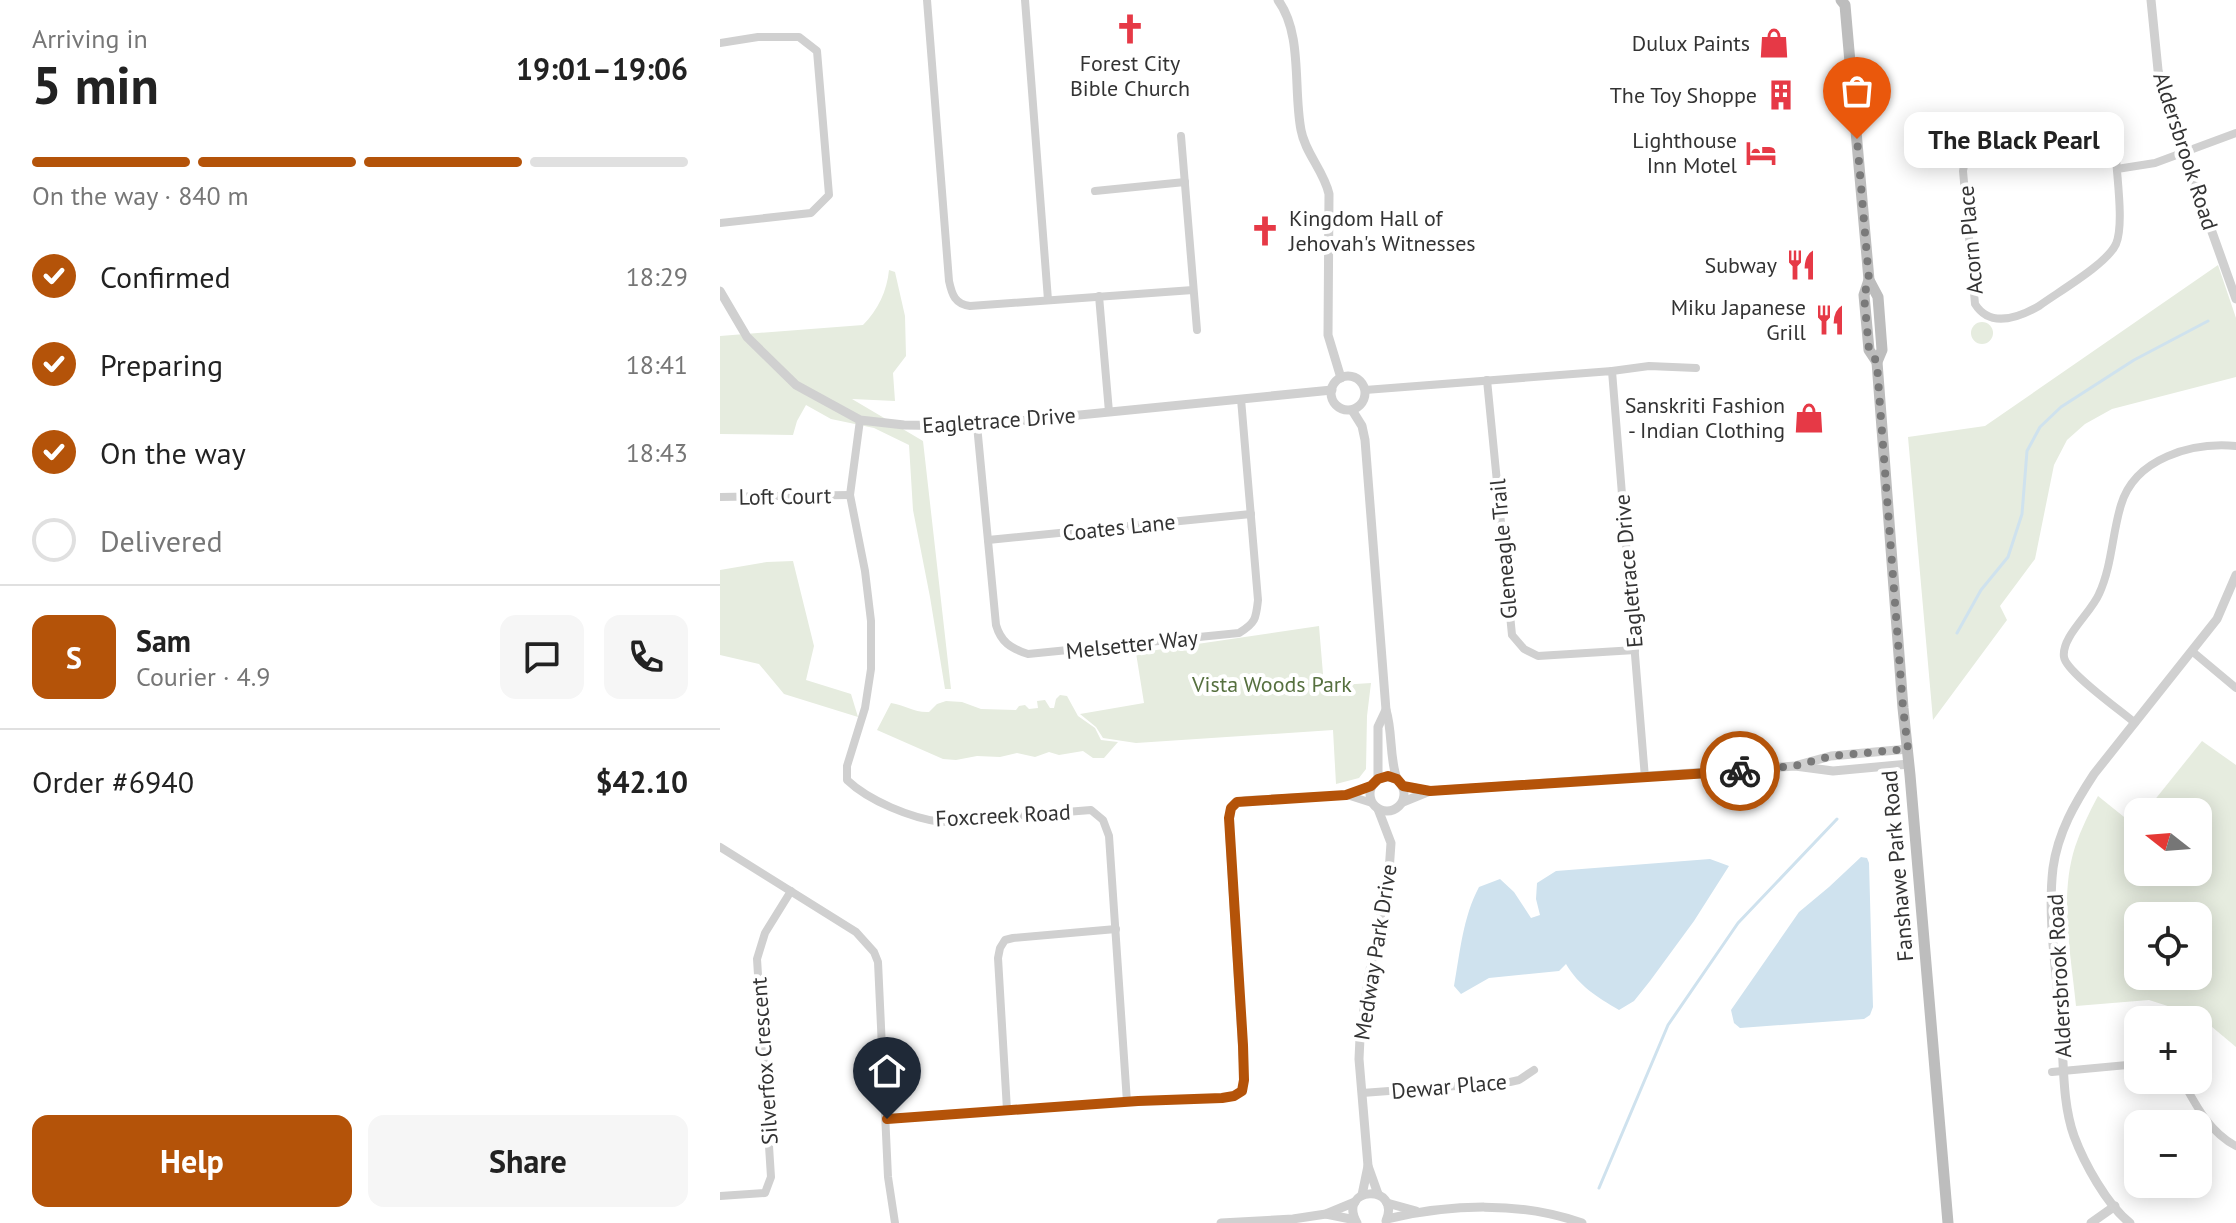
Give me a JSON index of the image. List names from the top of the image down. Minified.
{"streets":{"main road":["Fanshawe Park Road"],"street":["Aldersbrook Road","Acorn Place","Eagletrace Drive","Loft Court","Coates Lane","Gleneagle Trail","Melsetter Way","Foxcreek Road","Medway Park Drive","Silverfox Crescent","Dewar Place"]},"crossings":[["Eagletrace Drive","Gleneagle Trail"],["Eagletrace Drive","Melsetter Way"],["Eagletrace Drive","Foxcreek Road"],["Loft Court","Foxcreek Road"],["Coates Lane","Melsetter Way"],["Medway Park Drive","Dewar Place"]],"parks":["Vista Woods Park"],"places":{"church":["Forest City Bible Church","Kingdom Hall of Jehovah's Witnesses"],"shop":["Dulux Paints","Sanskriti Fashion - Indian Clothing"],"building":["The Toy Shoppe"],"other":["The Black Pearl"],"hotel":["Lighthouse Inn Motel"],"restaurant":["Subway","Miku Japanese Grill"]},"north":"left","page":{"heading":["5 min","Arriving in","19:01–19:06"],"panel":["Sam","Courier · 4.9","Order #6940","$42.10"],"bubble":"The Black Pearl","bar":"On the way · 840 m","list":[["Confirmed","18:29"],["Preparing","18:41"],["On the way","18:43"],"Delivered"],"round":"S","map_buttons":["+","−"],"buttons":["Help","Share"]}}
